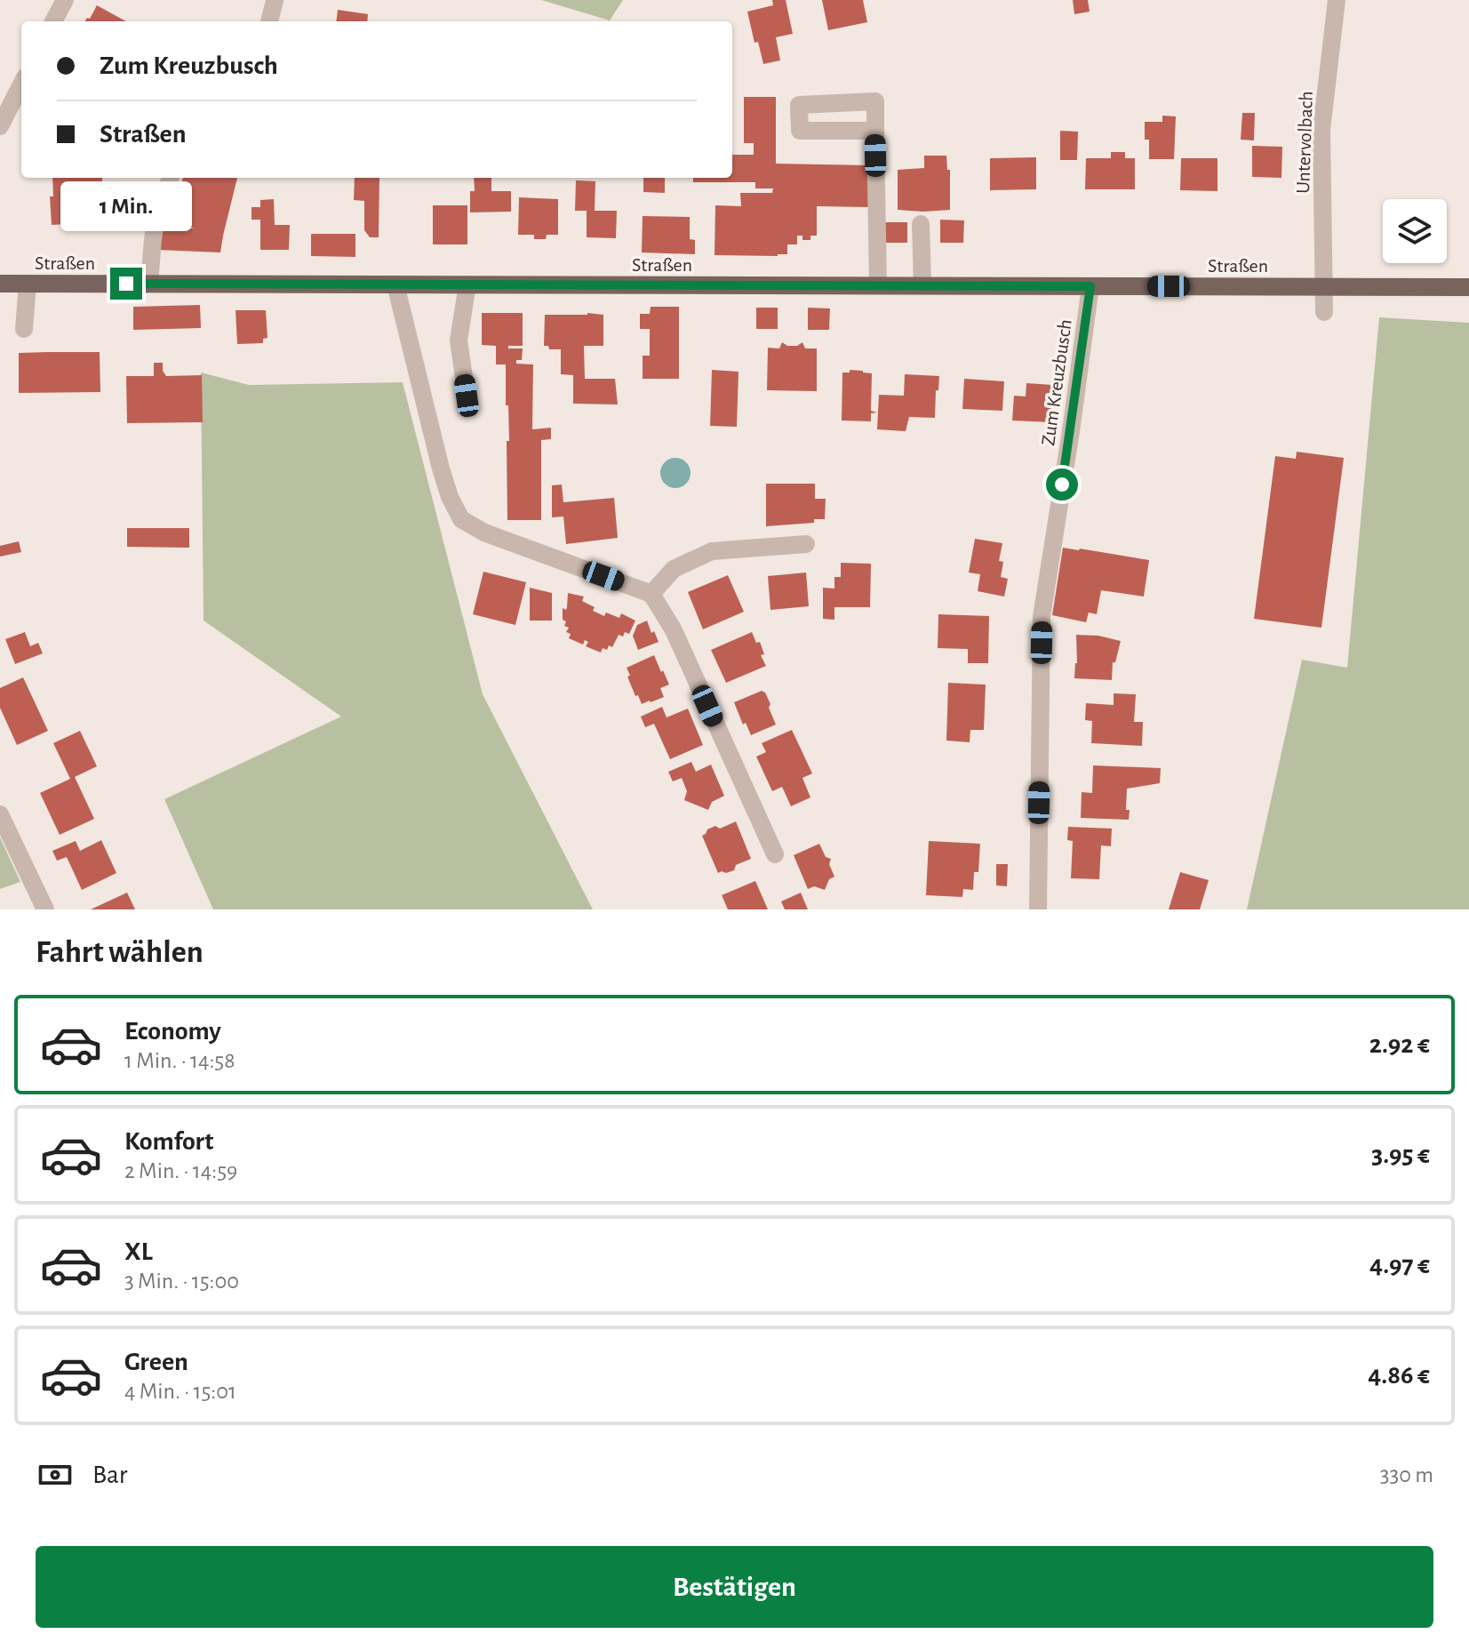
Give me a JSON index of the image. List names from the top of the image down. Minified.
{"streets":{"main road":["Straßen"],"street":["Untervolbach","Zum Kreuzbusch"]},"crossings":[["Untervolbach","Straßen"],["Straßen","Zum Kreuzbusch"]],"page":{"banner":["Zum Kreuzbusch","Straßen"],"bubble":"1 Min.","heading":"Fahrt wählen","list":[{"name":"Economy","note":"1 Min. · 14:58","value":"2.92 €"},{"name":"Komfort","note":"2 Min. · 14:59","value":"3.95 €"},{"name":"XL","note":"3 Min. · 15:00","value":"4.97 €"},{"name":"Green","note":"4 Min. · 15:01","value":"4.86 €"}],"pay":["Bar","330 m"],"buttons":"Bestätigen"}}
